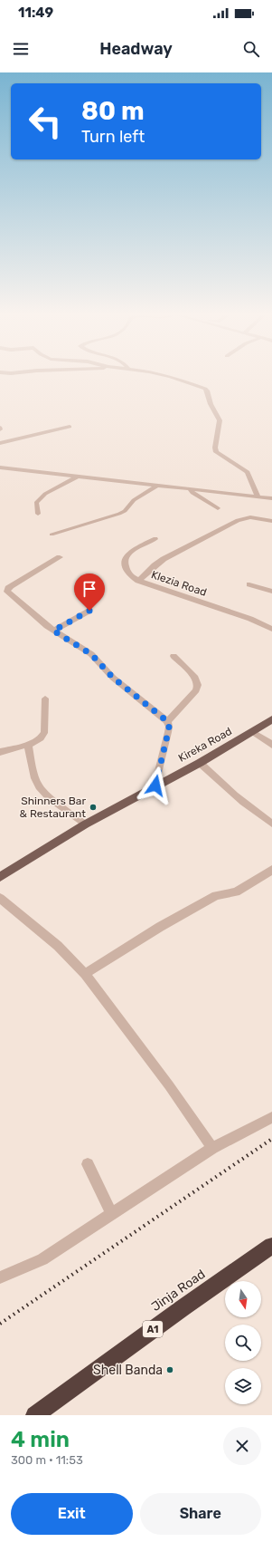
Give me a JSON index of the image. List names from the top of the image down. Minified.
{"streets":{"highway":["Jinja Road","A1"],"main road":["Kireka Road"],"street":["Klezia Road"]},"places":["Shinners Bar & Restaurant","Shell Banda"],"north":"bottom","page":{"status":"11:49","header":"Headway","turn":["80 m","Turn left"],"heading":["4 min","300 m · 11:53"],"buttons":["Exit","Share"]}}
